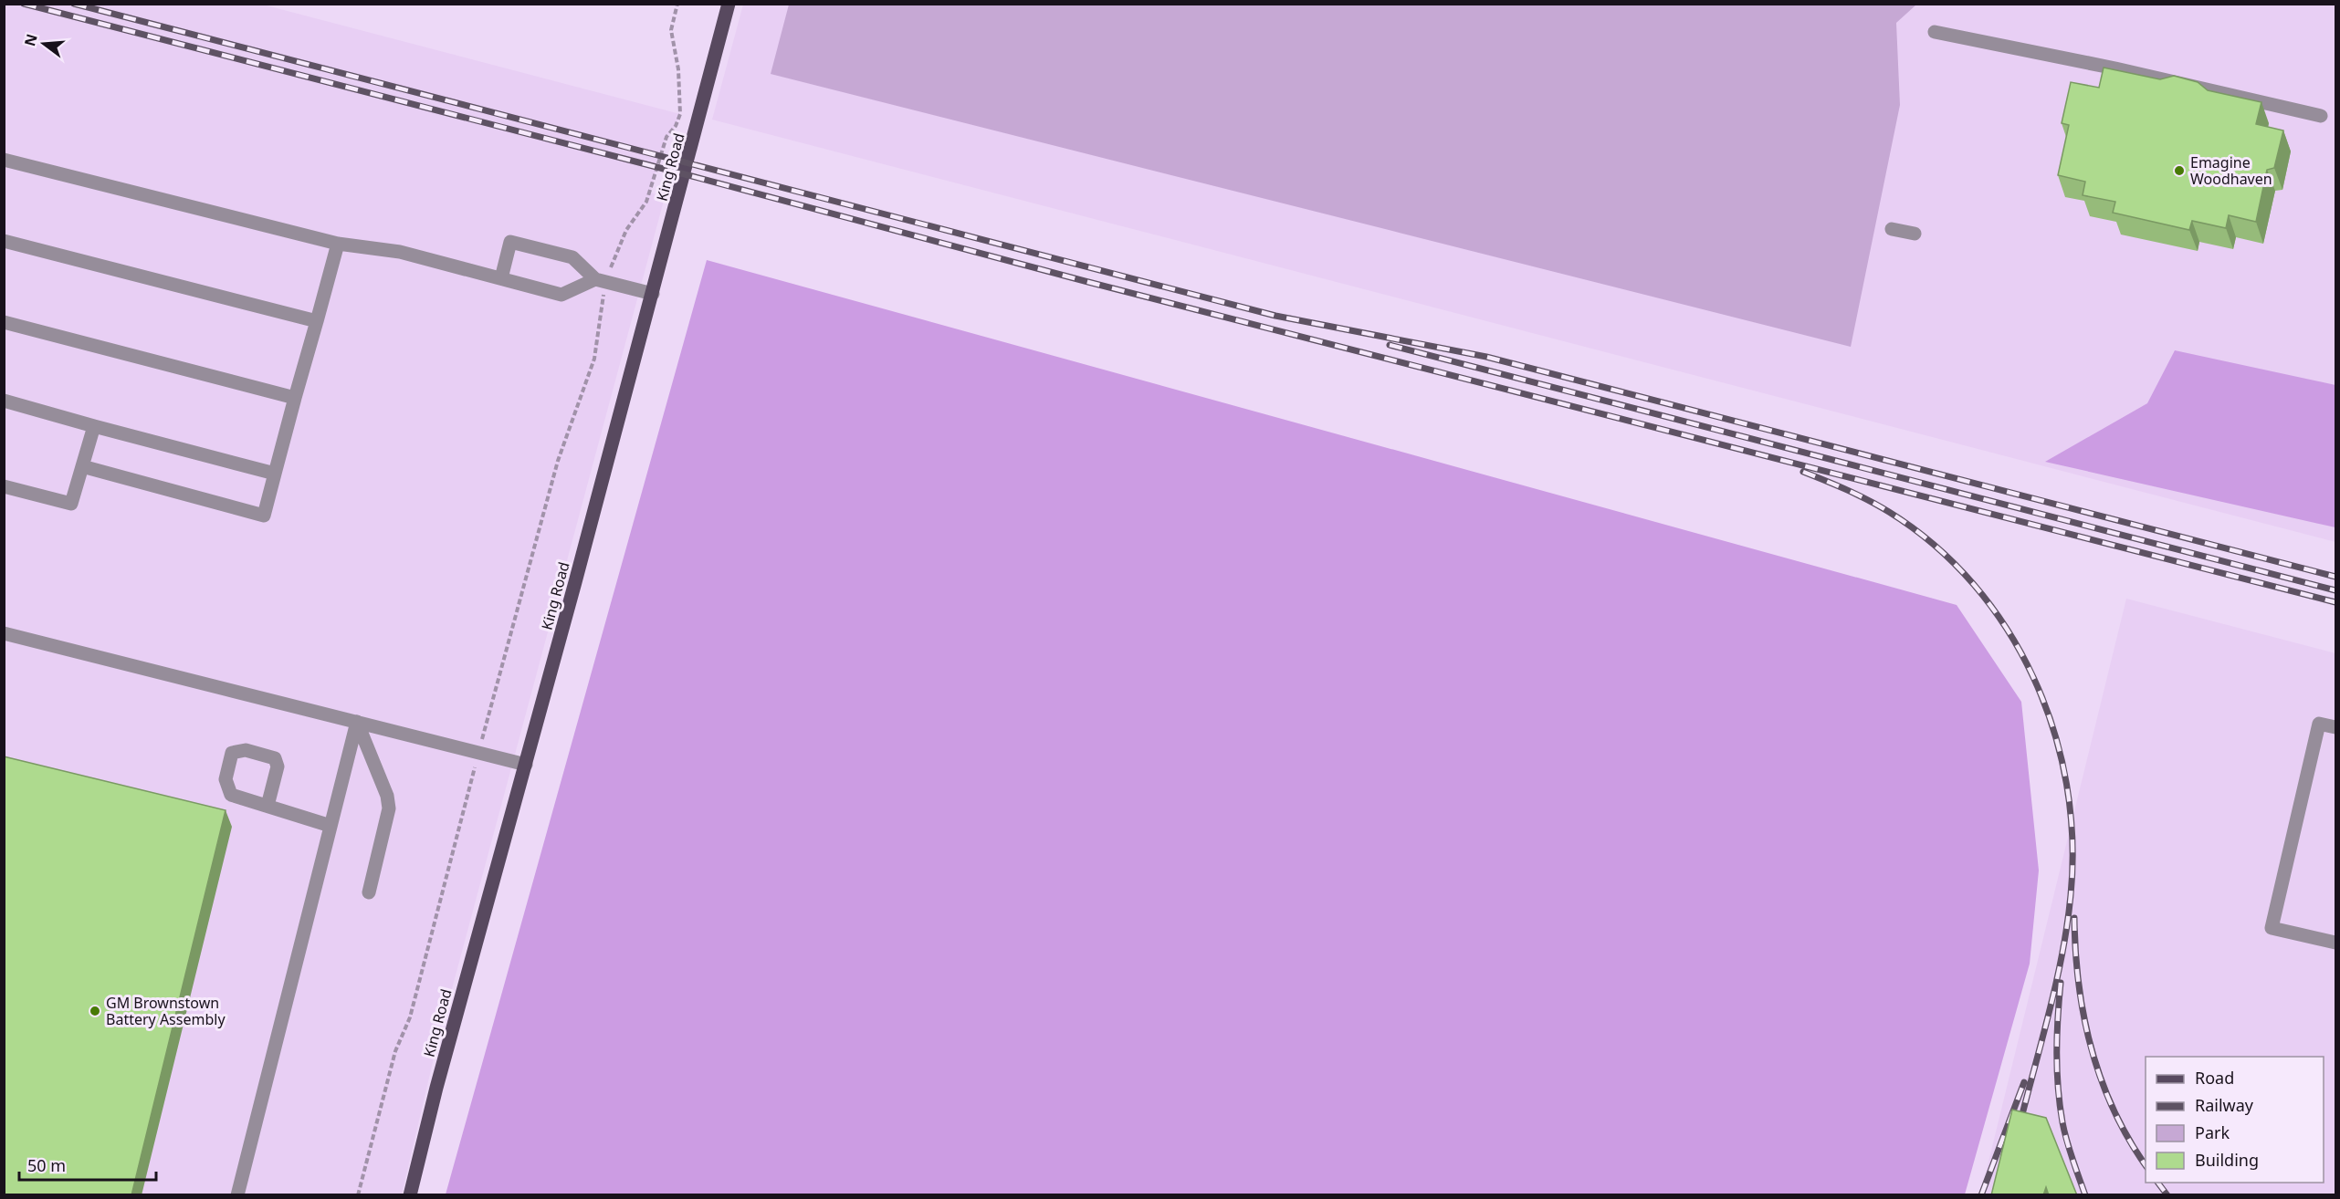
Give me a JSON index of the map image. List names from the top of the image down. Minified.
{"streets":{"main road":["King Road"]},"places":["Emagine Woodhaven","GM Brownstown Battery Assembly"],"legend":["Road","Railway","Park","Building"],"scale_bar":"50 m","north":"left"}
